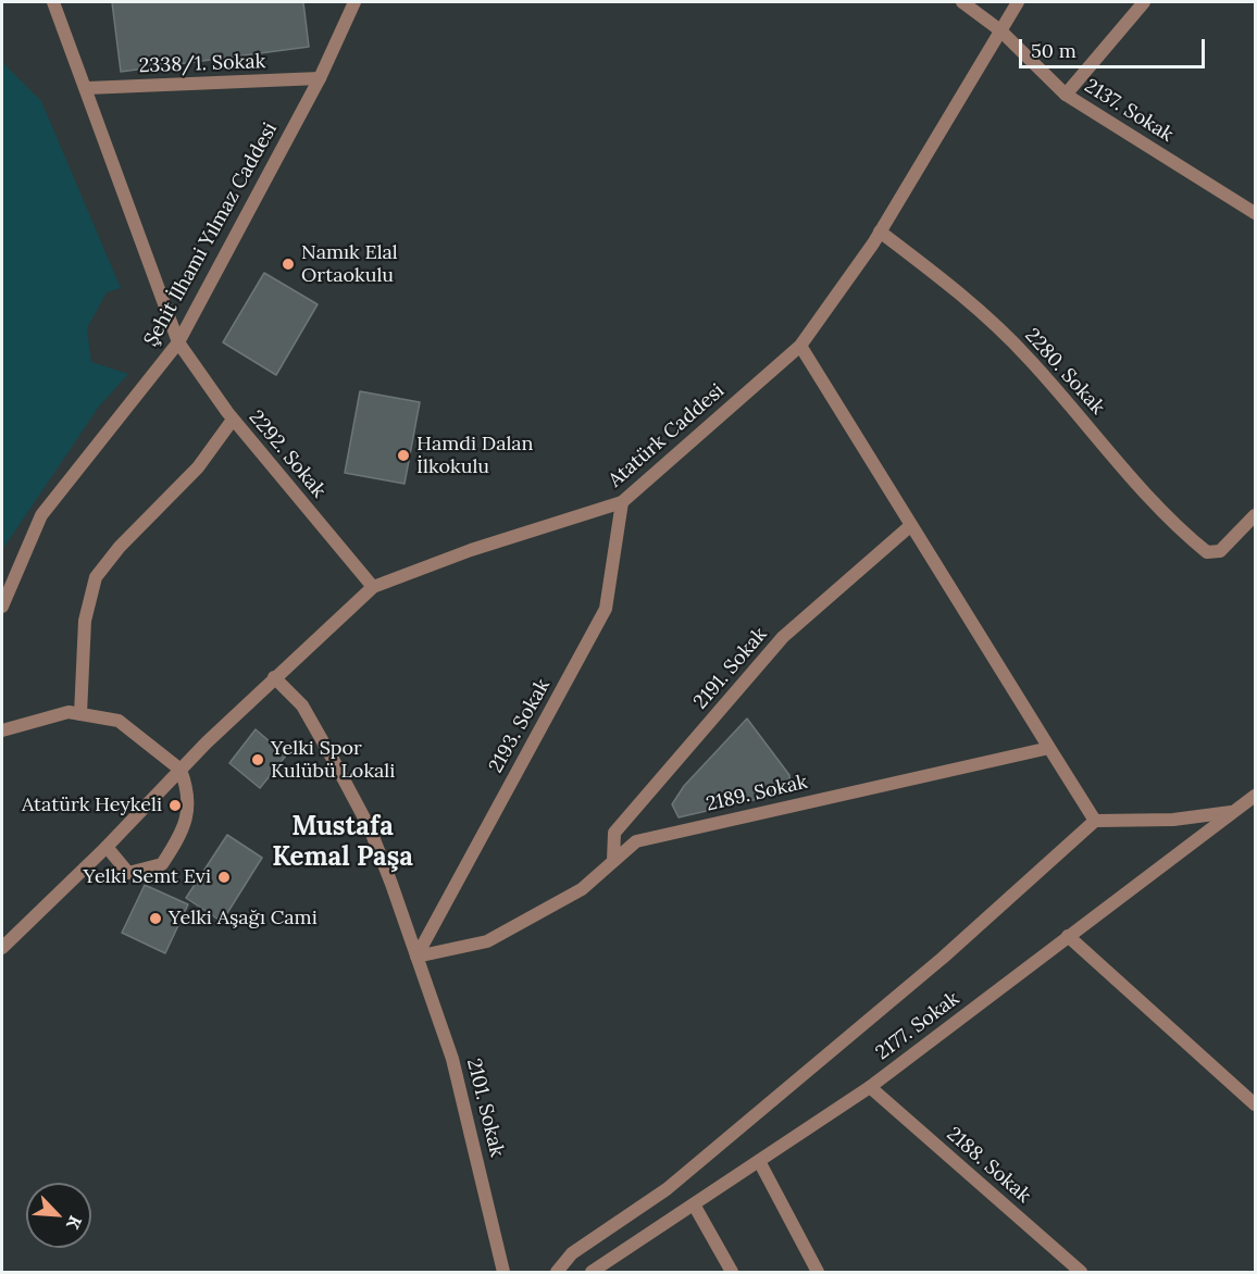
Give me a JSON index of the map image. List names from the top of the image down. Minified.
{"streets":{"street":["2338/1. Sokak","2137. Sokak","Şehit İlhami Yılmaz Caddesi","2280. Sokak","Atatürk Caddesi","2292. Sokak","2191. Sokak","2193. Sokak","2189. Sokak","2177. Sokak","2101. Sokak","2188. Sokak"]},"crossings":[["2338/1. Sokak","Şehit İlhami Yılmaz Caddesi"],["2338/1. Sokak","2292. Sokak"],["2137. Sokak","Atatürk Caddesi"],["Şehit İlhami Yılmaz Caddesi","2292. Sokak"],["2280. Sokak","Atatürk Caddesi"],["Atatürk Caddesi","2292. Sokak"],["Atatürk Caddesi","2193. Sokak"],["Atatürk Caddesi","2101. Sokak"],["2191. Sokak","2189. Sokak"],["2193. Sokak","2189. Sokak"],["2193. Sokak","2101. Sokak"],["2189. Sokak","2101. Sokak"],["2177. Sokak","2188. Sokak"]],"districts":["Mustafa Kemal Paşa"],"places":["Namık Elal Ortaokulu","Hamdi Dalan İlkokulu","Yelki Spor Kulübü Lokali","Atatürk Heykeli","Yelki Semt Evi","Yelki Aşağı Cami"],"scale_bar":"50 m","north":"bottom right"}
